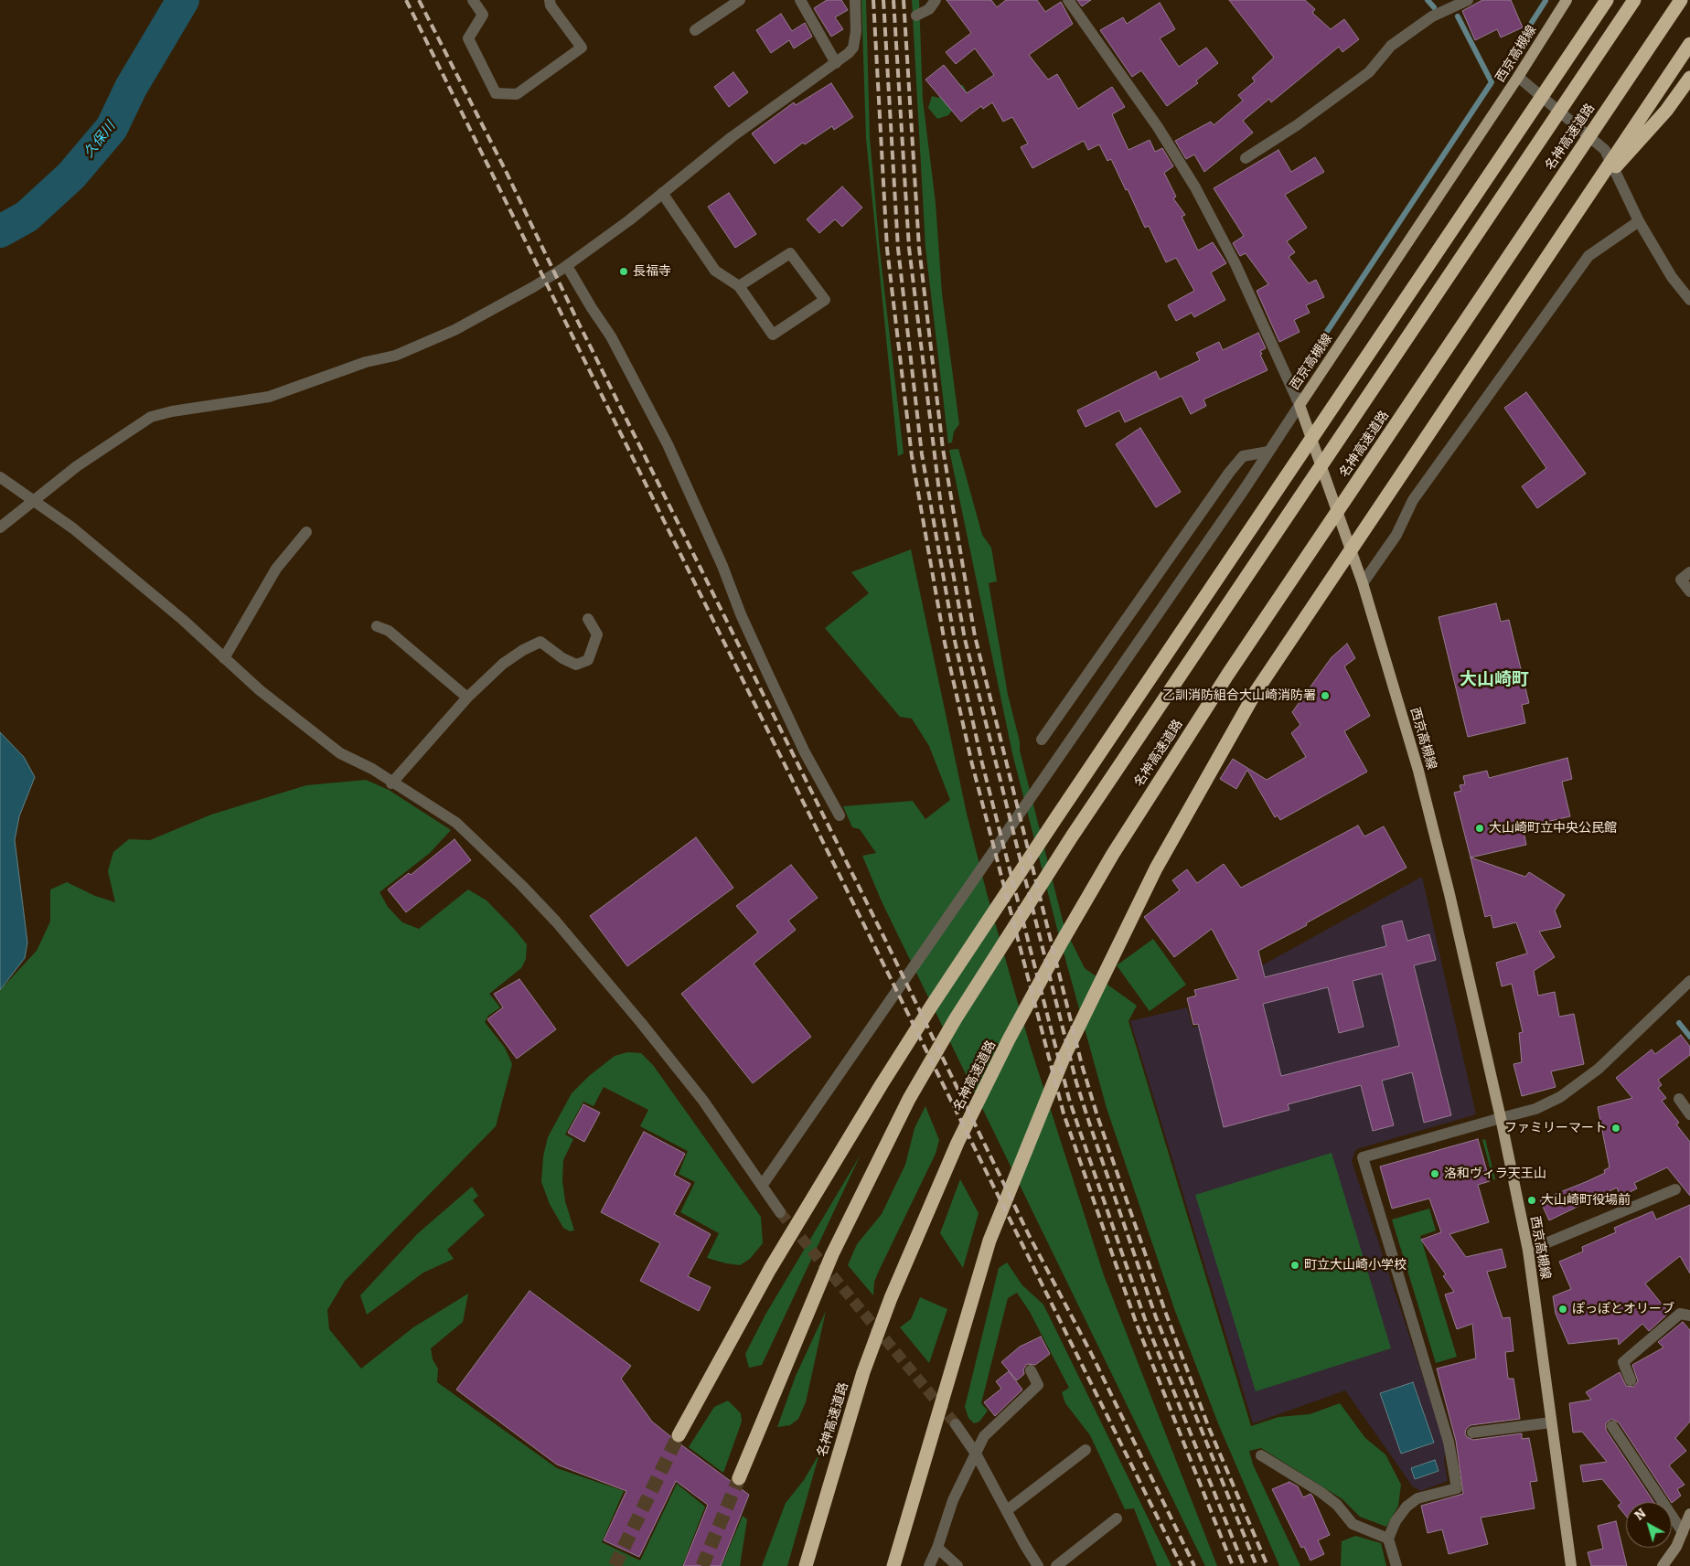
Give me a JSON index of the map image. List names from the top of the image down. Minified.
{"streets":{"highway":["名神高速道路"],"main road":["西京高槻線"]},"districts":["大山崎町"],"water":["久保川"],"places":["長福寺","乙訓消防組合大山崎消防署","大山崎町立中央公民館","ファミリーマート","洛和ヴィラ天王山","大山崎町役場前","町立大山崎小学校","ぽっぽとオリーブ"],"north":"top left"}
